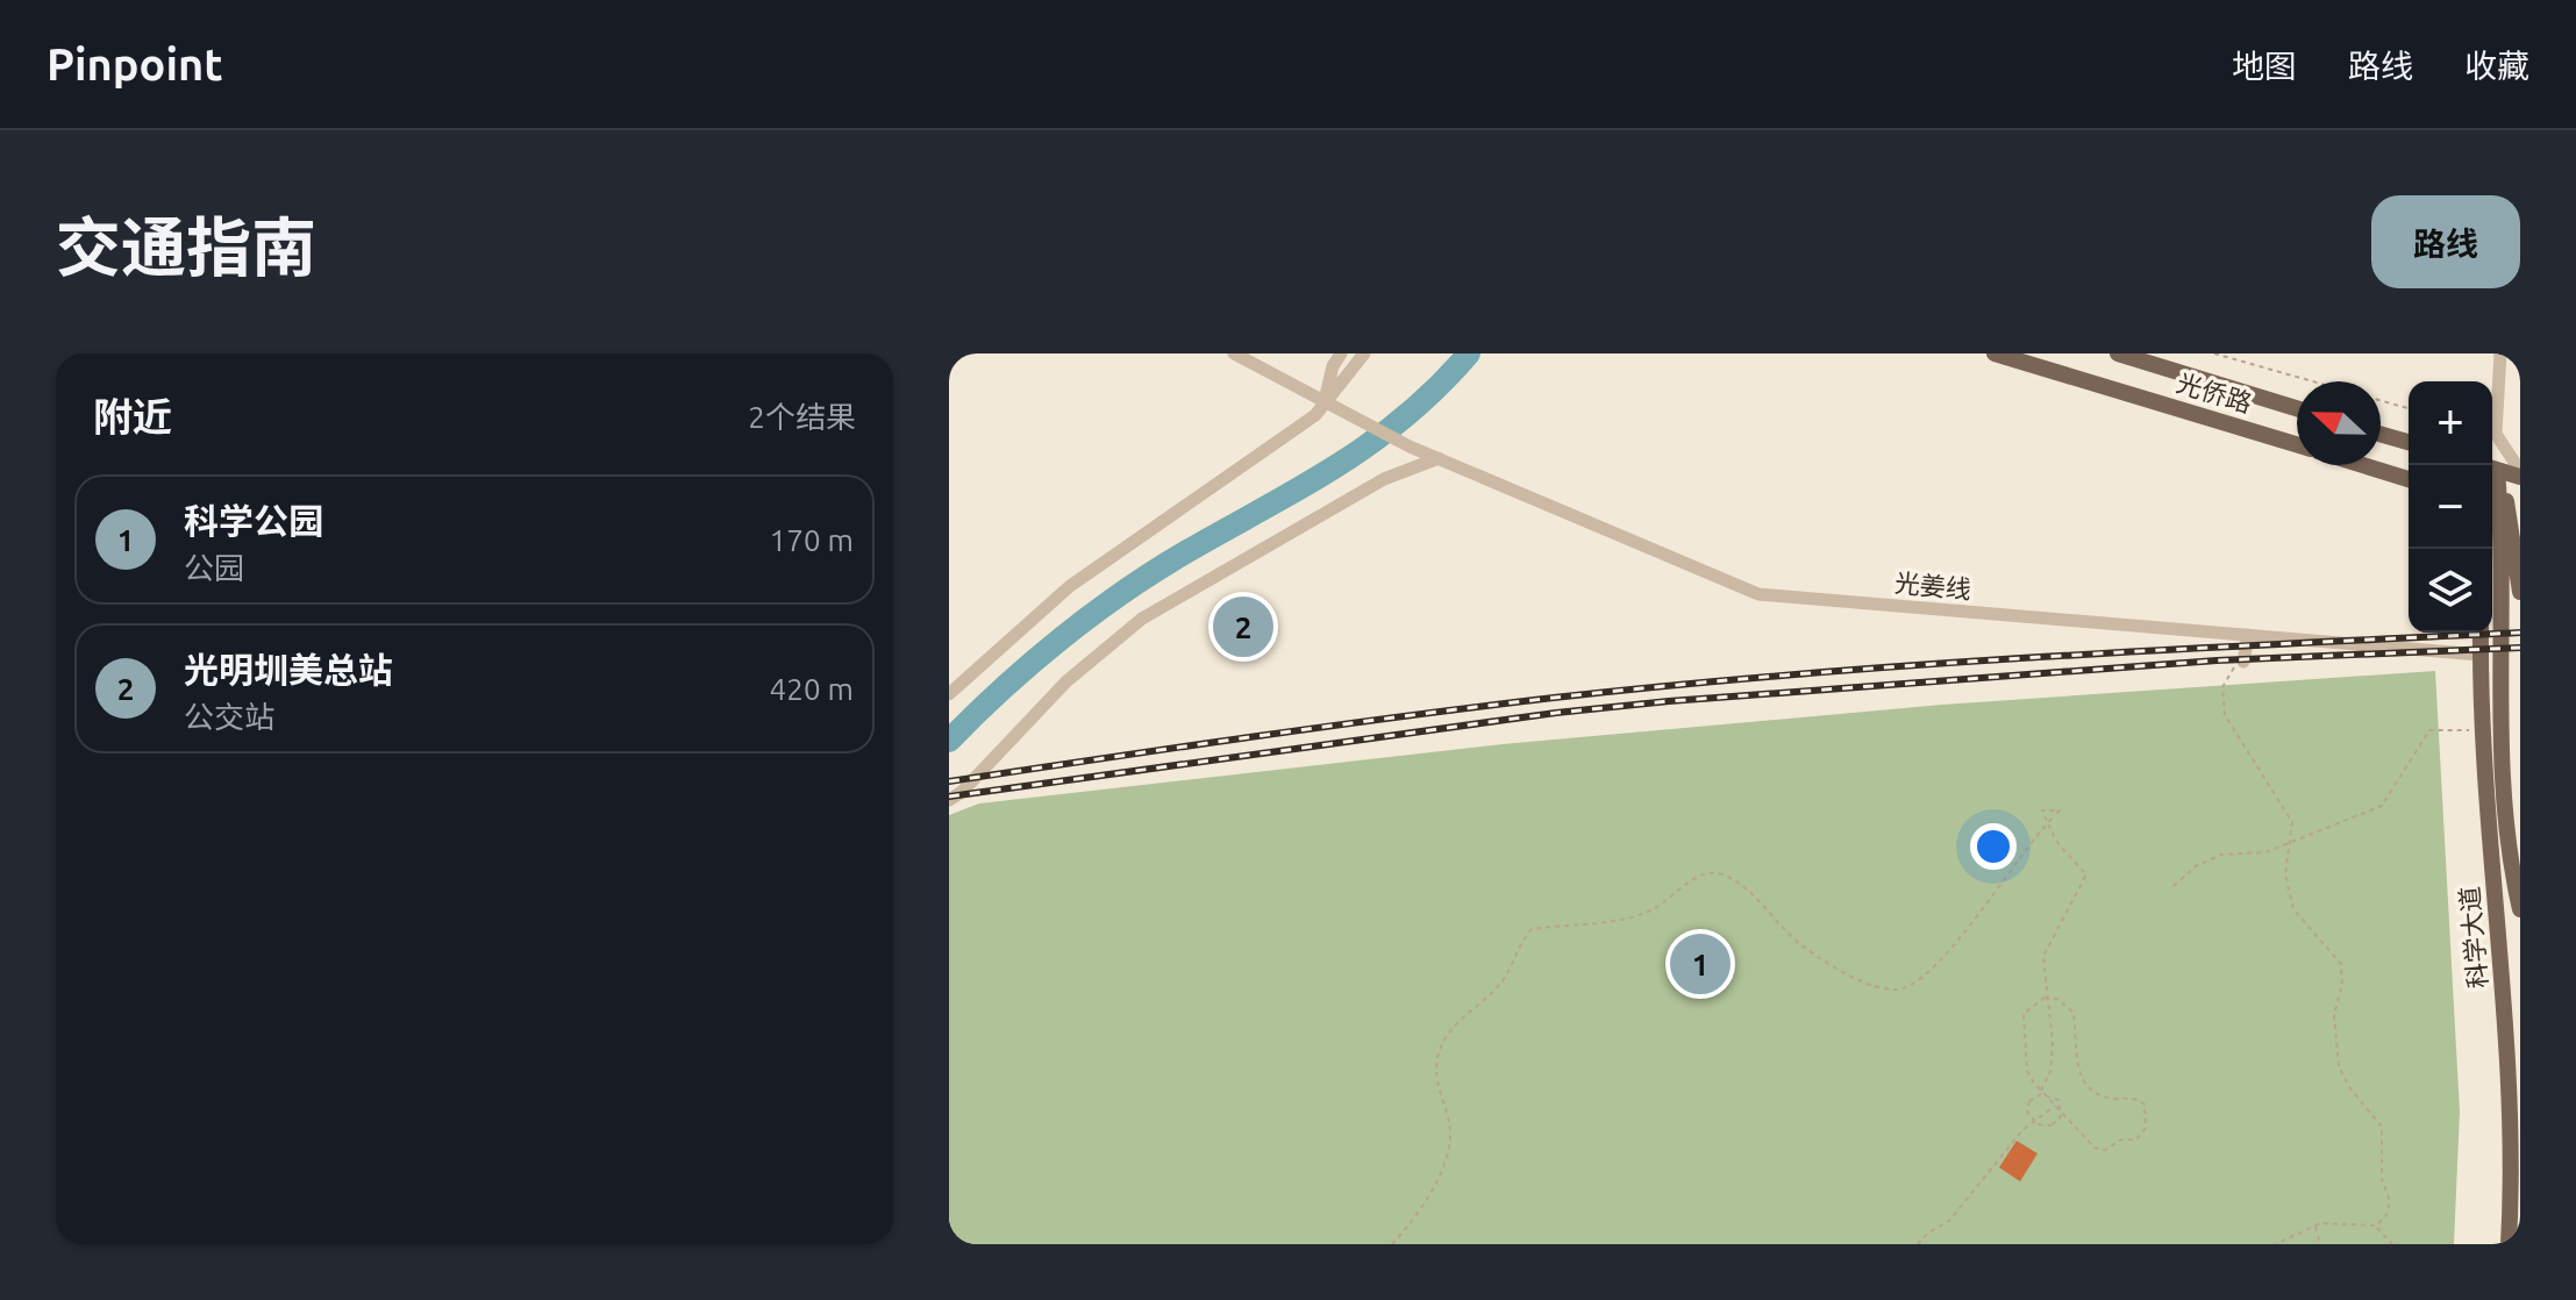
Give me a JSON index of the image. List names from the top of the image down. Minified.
{"streets":{"main road":["光侨路","科学大道"],"street":["光姜线"]},"crossings":[["光姜线","科学大道"]],"north":"left","page":{"header":"Pinpoint","nav":["地图","路线","收藏"],"title":"交通指南","buttons":"路线","heading":["附近","2个结果"],"map_buttons":["+","−"],"list":[{"mark":"1","name":"科学公园","note":"公园","value":"170 m"},{"mark":"2","name":"光明圳美总站","note":"公交站","value":"420 m"}],"pins":["2","1"]}}
